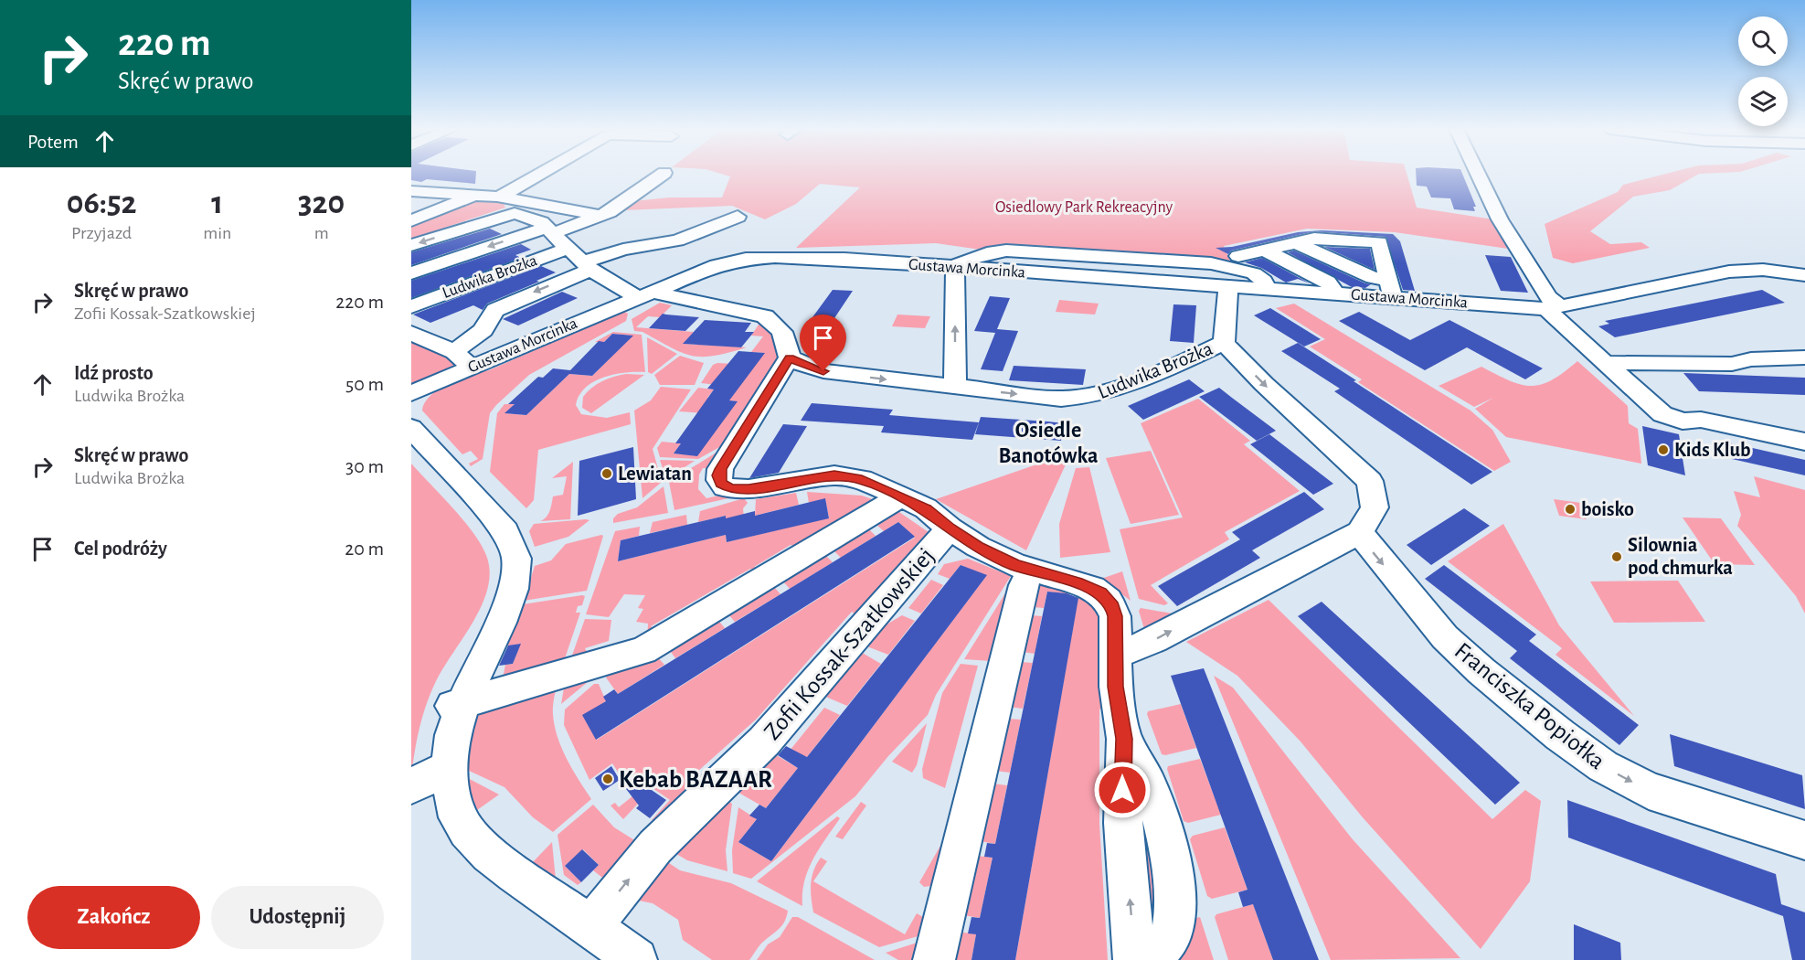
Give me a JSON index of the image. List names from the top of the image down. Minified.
{"streets":{"street":["Gustawa Morcinka","Ludwika Brożka","Zofii Kossak-Szatkowskiej","Franciszka Popiołka"]},"crossings":[["Gustawa Morcinka","Ludwika Brożka"],["Ludwika Brożka","Zofii Kossak-Szatkowskiej"]],"one_way":["Franciszka Popiołka"],"districts":["Osiedle Banotówka"],"parks":["Osiedlowy Park Rekreacyjny"],"places":["Kids Klub","Lewiatan","boisko","Silownia pod chmurka","Kebab BAZAAR"],"page":{"turn":["220 m","Skręć w prawo"],"then":"Potem","eta":["06:52","Przyjazd","1","min","320","m"],"list":[{"name":"Skręć w prawo","note":"Zofii Kossak-Szatkowskiej","value":"220 m"},{"name":"Idź prosto","note":"Ludwika Brożka","value":"50 m"},{"name":"Skręć w prawo","note":"Ludwika Brożka","value":"30 m"},{"name":"Cel podróży","value":"20 m"}],"buttons":["Zakończ","Udostępnij"]}}
